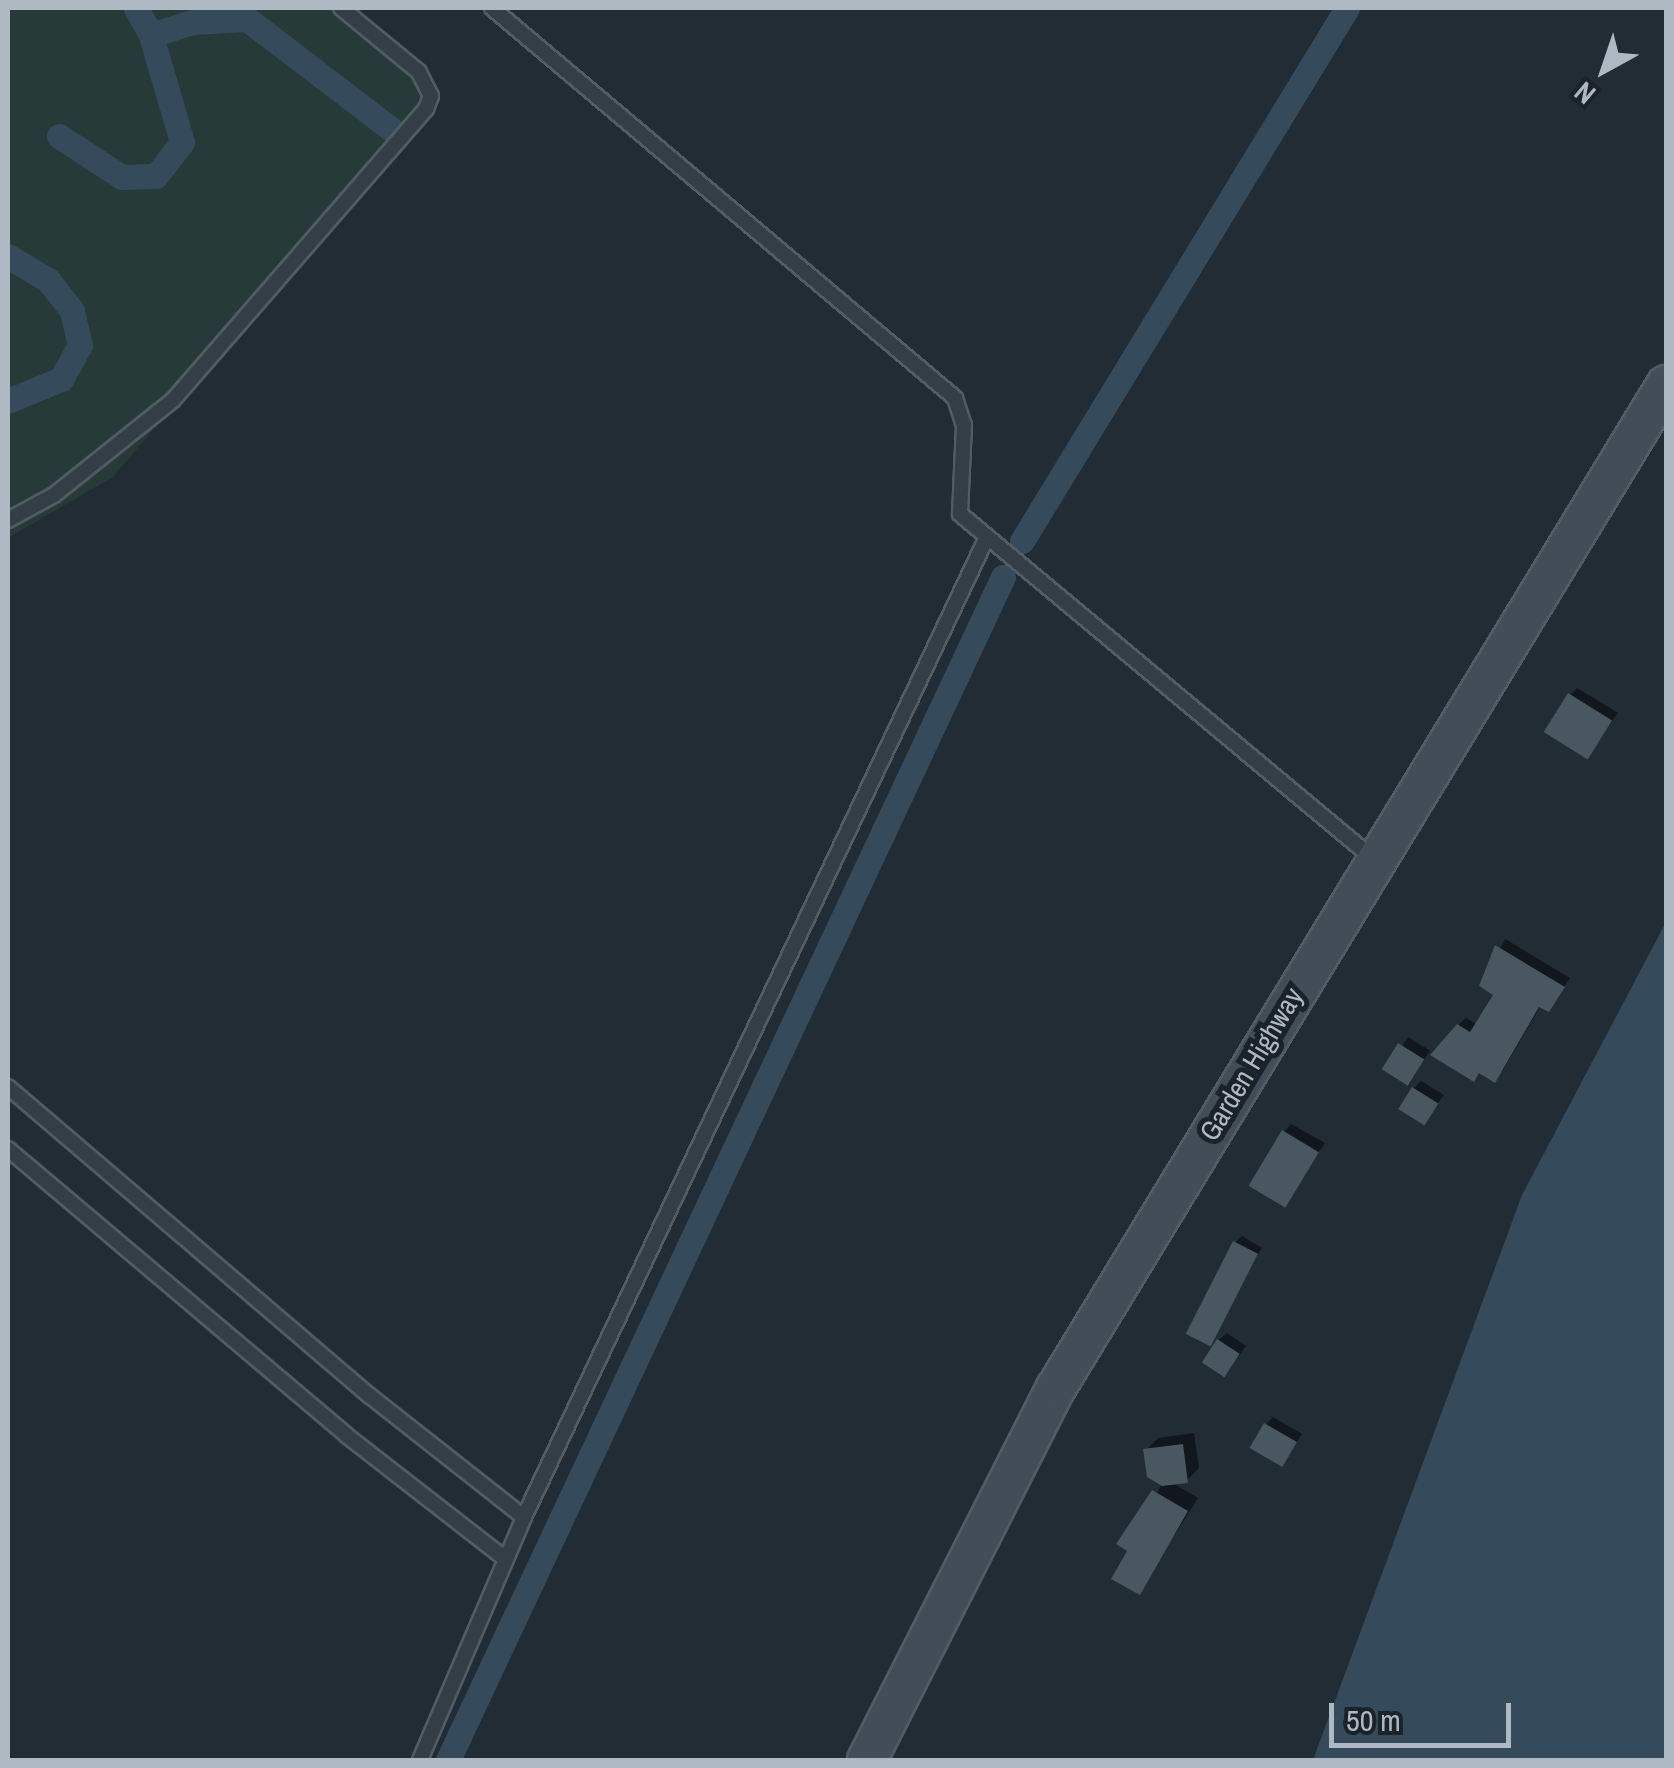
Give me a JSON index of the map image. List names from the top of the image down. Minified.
{"streets":{"main road":["Garden Highway"]},"scale_bar":"50 m","north":"bottom left"}
